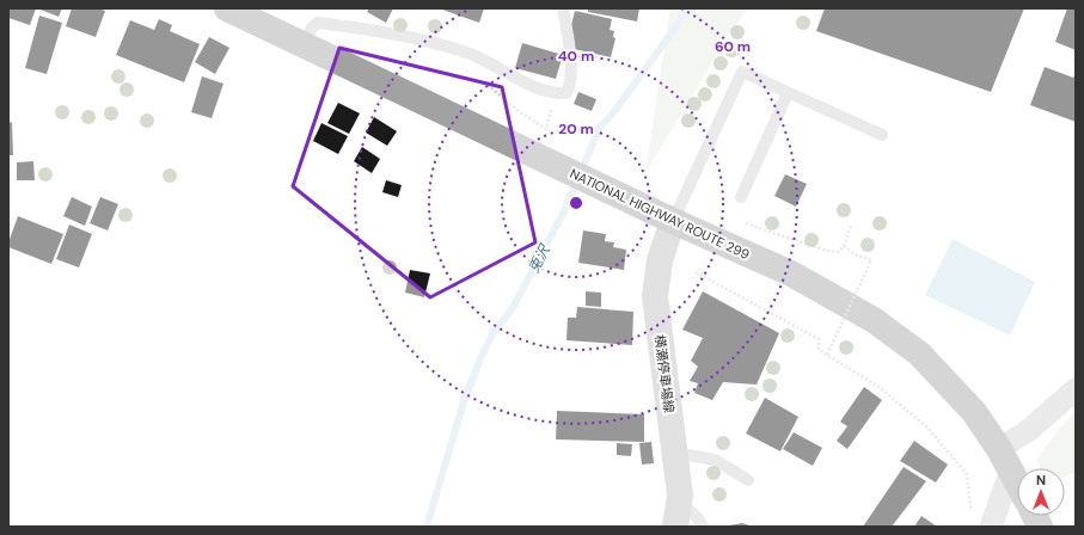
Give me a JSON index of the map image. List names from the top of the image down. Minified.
{"streets":{"highway":["NATIONAL HIGHWAY ROUTE 299"],"main road":["横瀬停車場線"]},"crossings":[["NATIONAL HIGHWAY ROUTE 299","横瀬停車場線"]],"water":["兎沢"],"north":"top","rings":["60 m","40 m","20 m"]}
